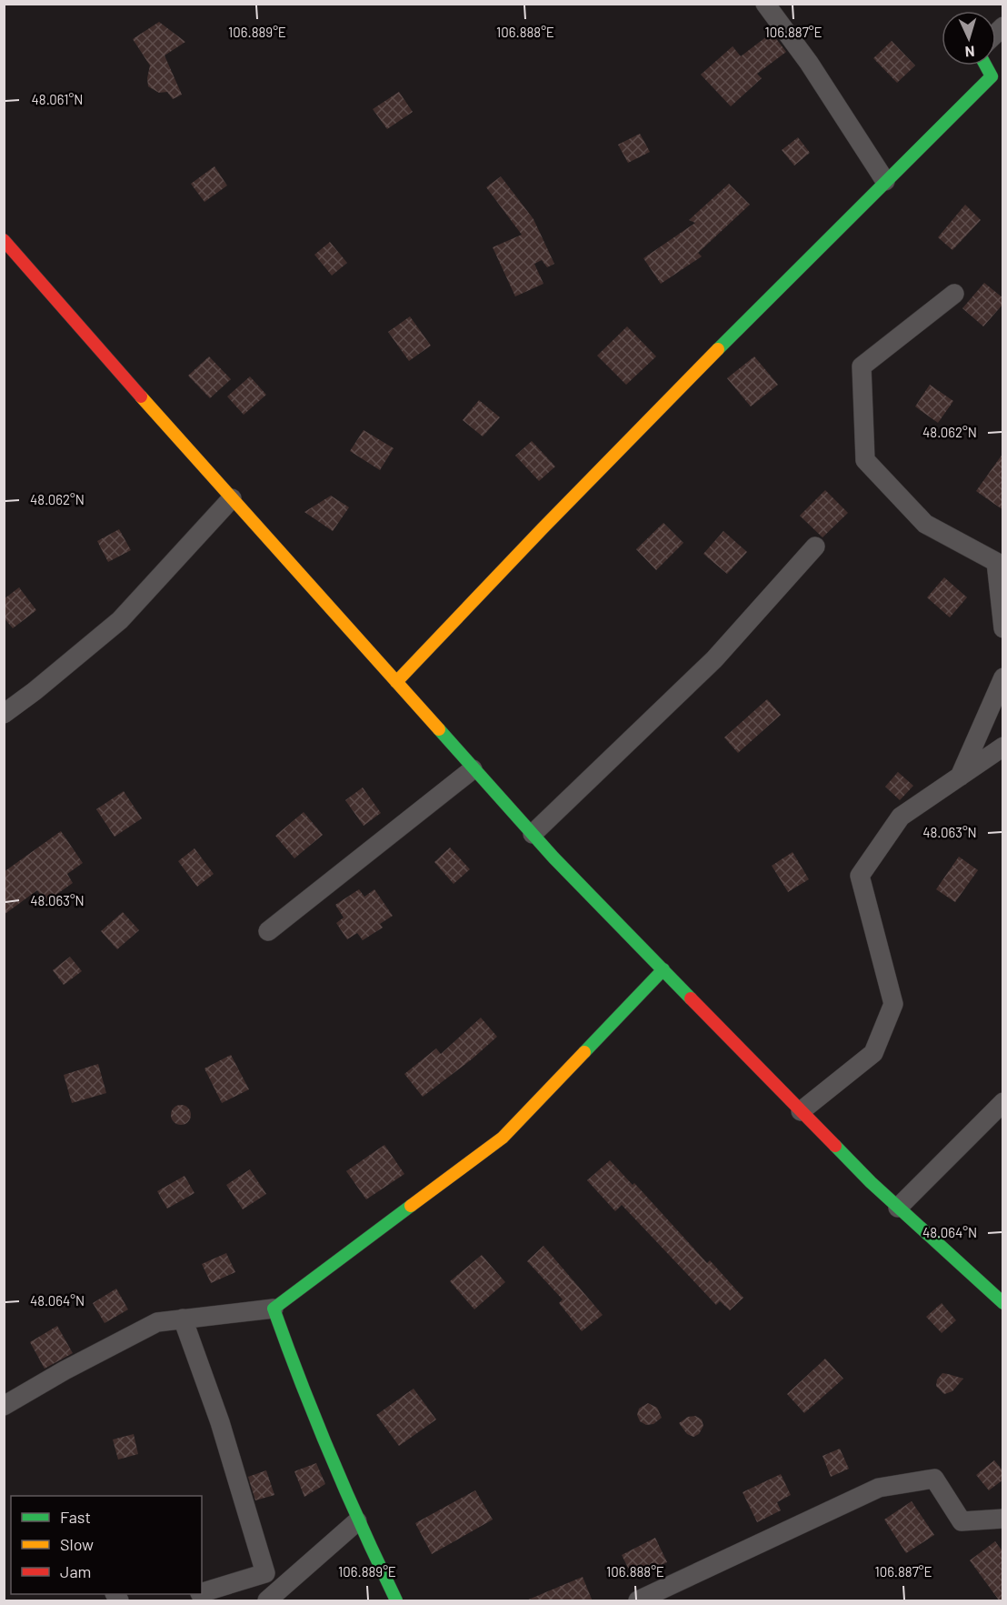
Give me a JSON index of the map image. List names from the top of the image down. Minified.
{"legend":["Fast","Slow","Jam"],"north":"bottom","coordinates":["106.889°E","106.888°E","106.887°E","48.061°N","48.062°N","48.063°N","48.064°N"]}
